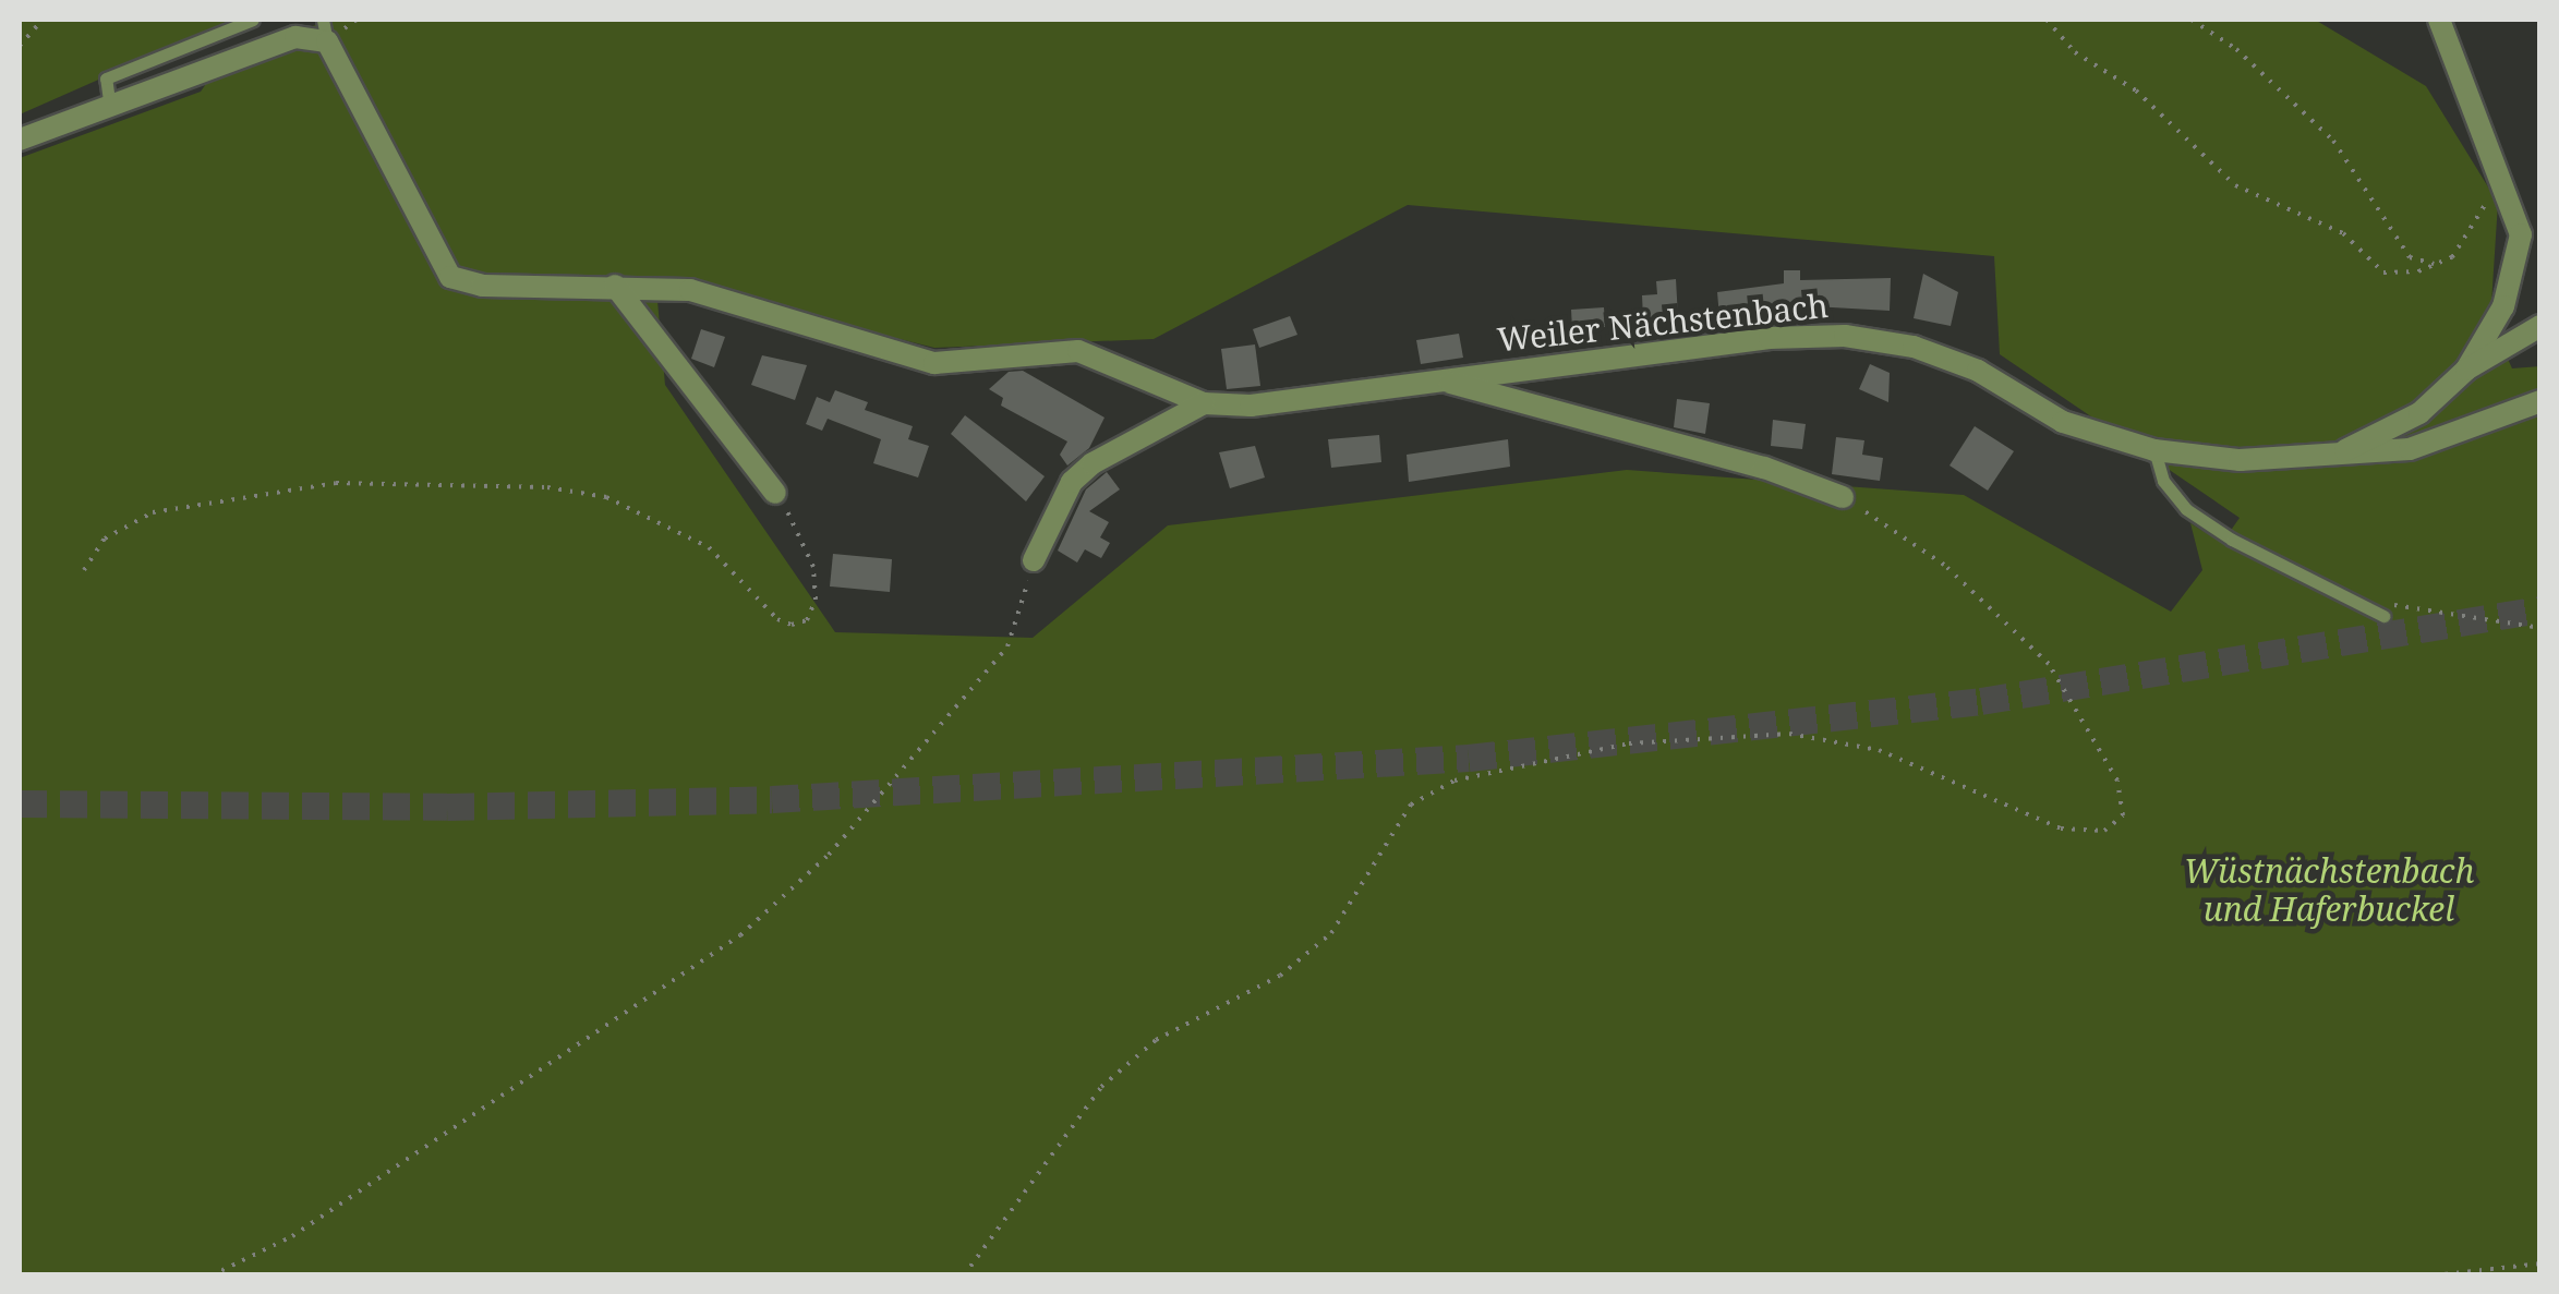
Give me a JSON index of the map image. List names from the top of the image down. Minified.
{"streets":{"street":["Weiler Nächstenbach"]},"parks":["Wüstnächstenbach und Haferbuckel"]}
